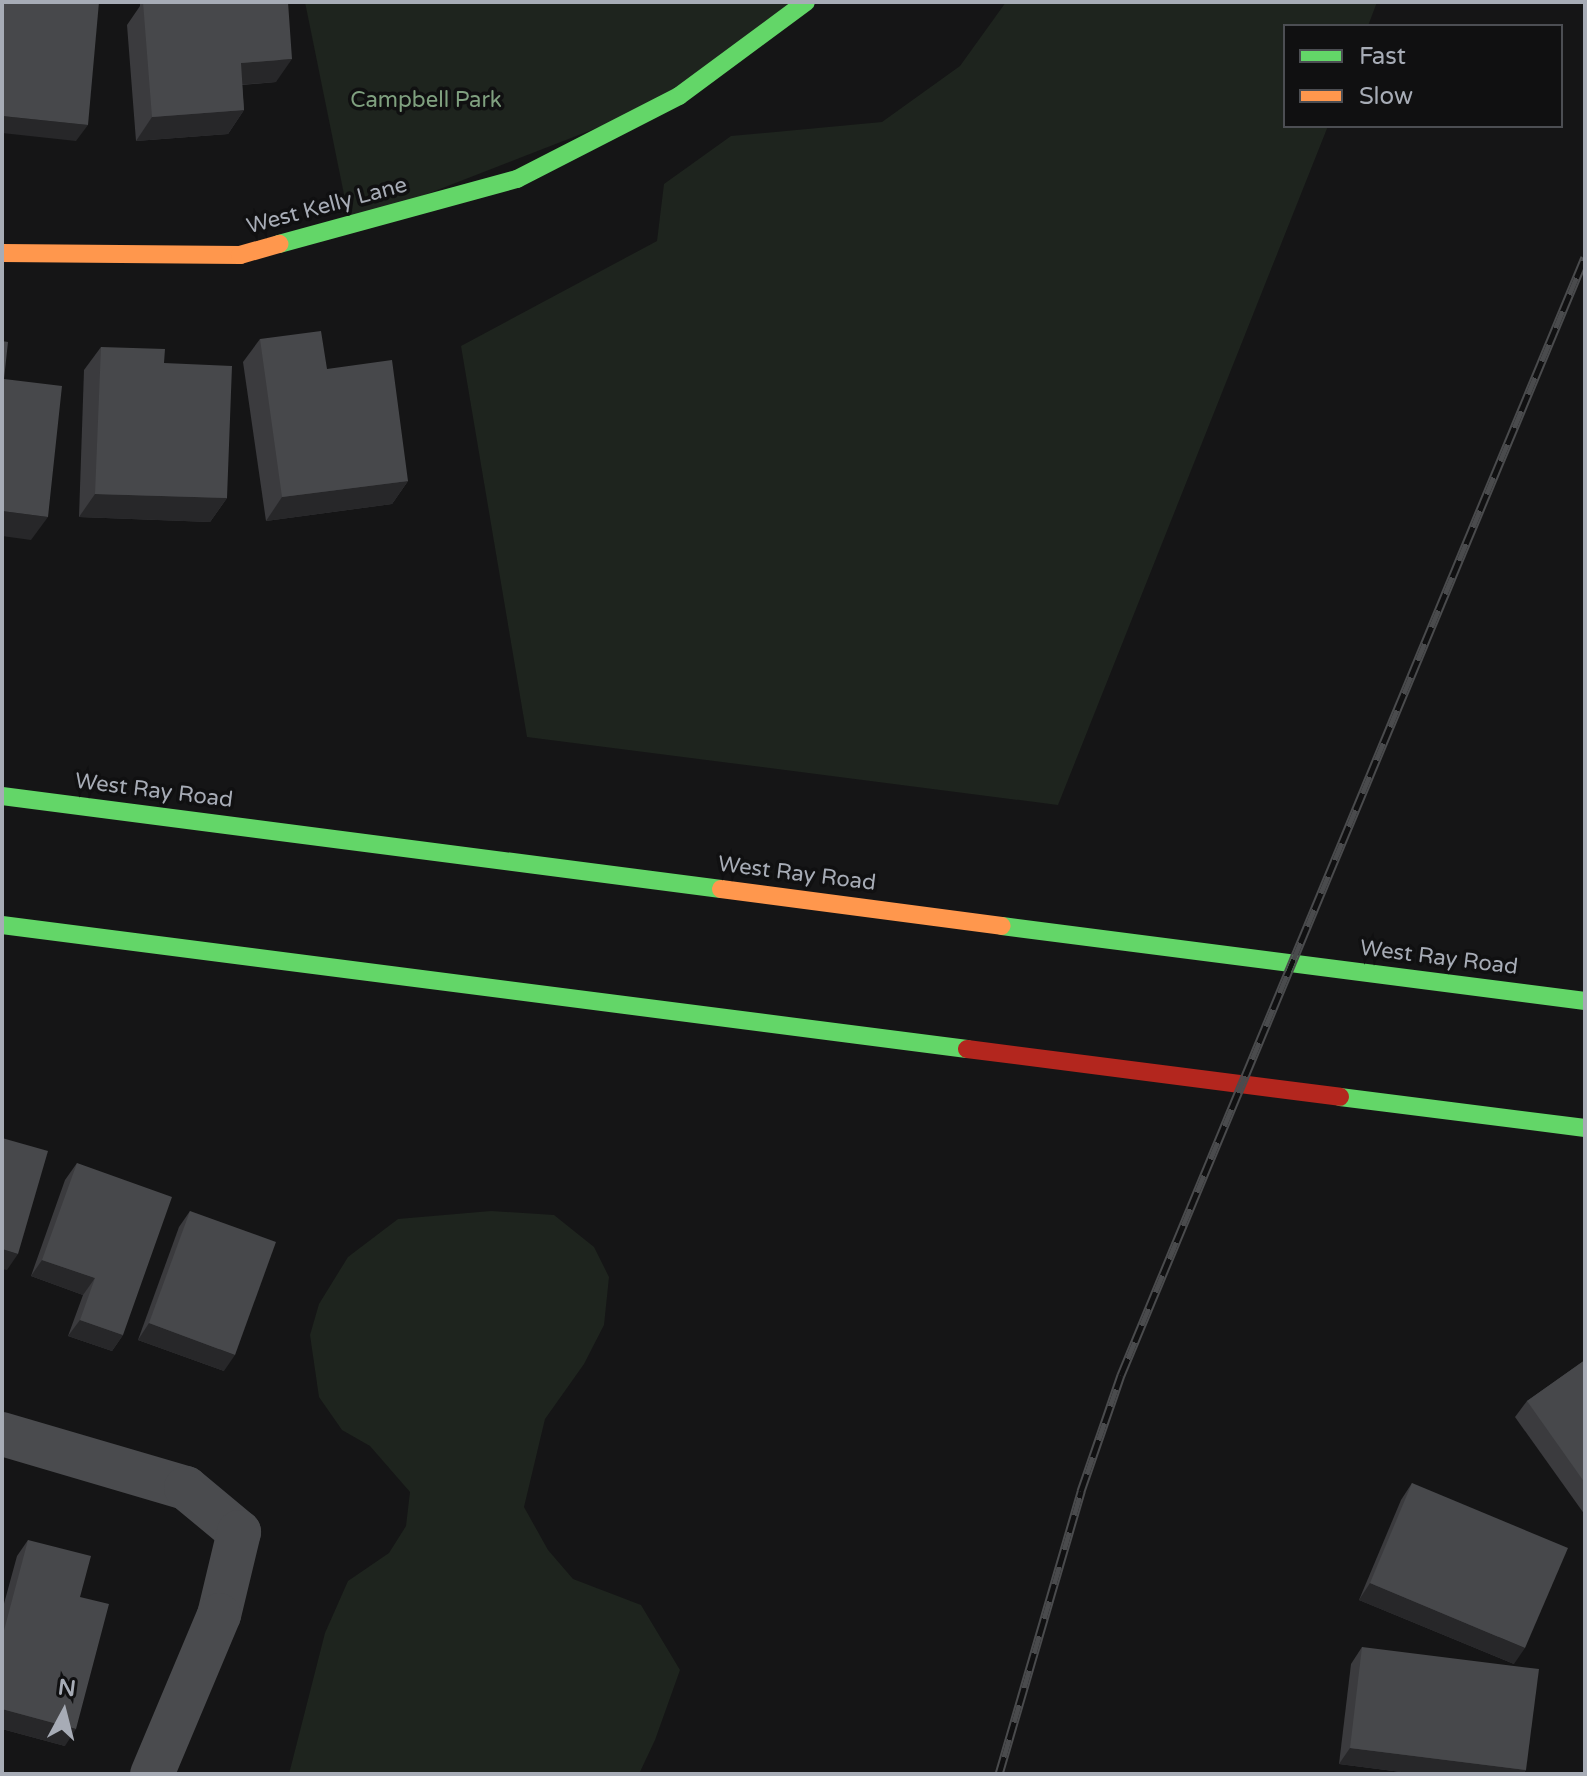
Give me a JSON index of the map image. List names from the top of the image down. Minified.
{"streets":{"main road":["West Kelly Lane","West Ray Road"]},"parks":["Campbell Park"],"legend":["Fast","Slow"],"north":"top"}
